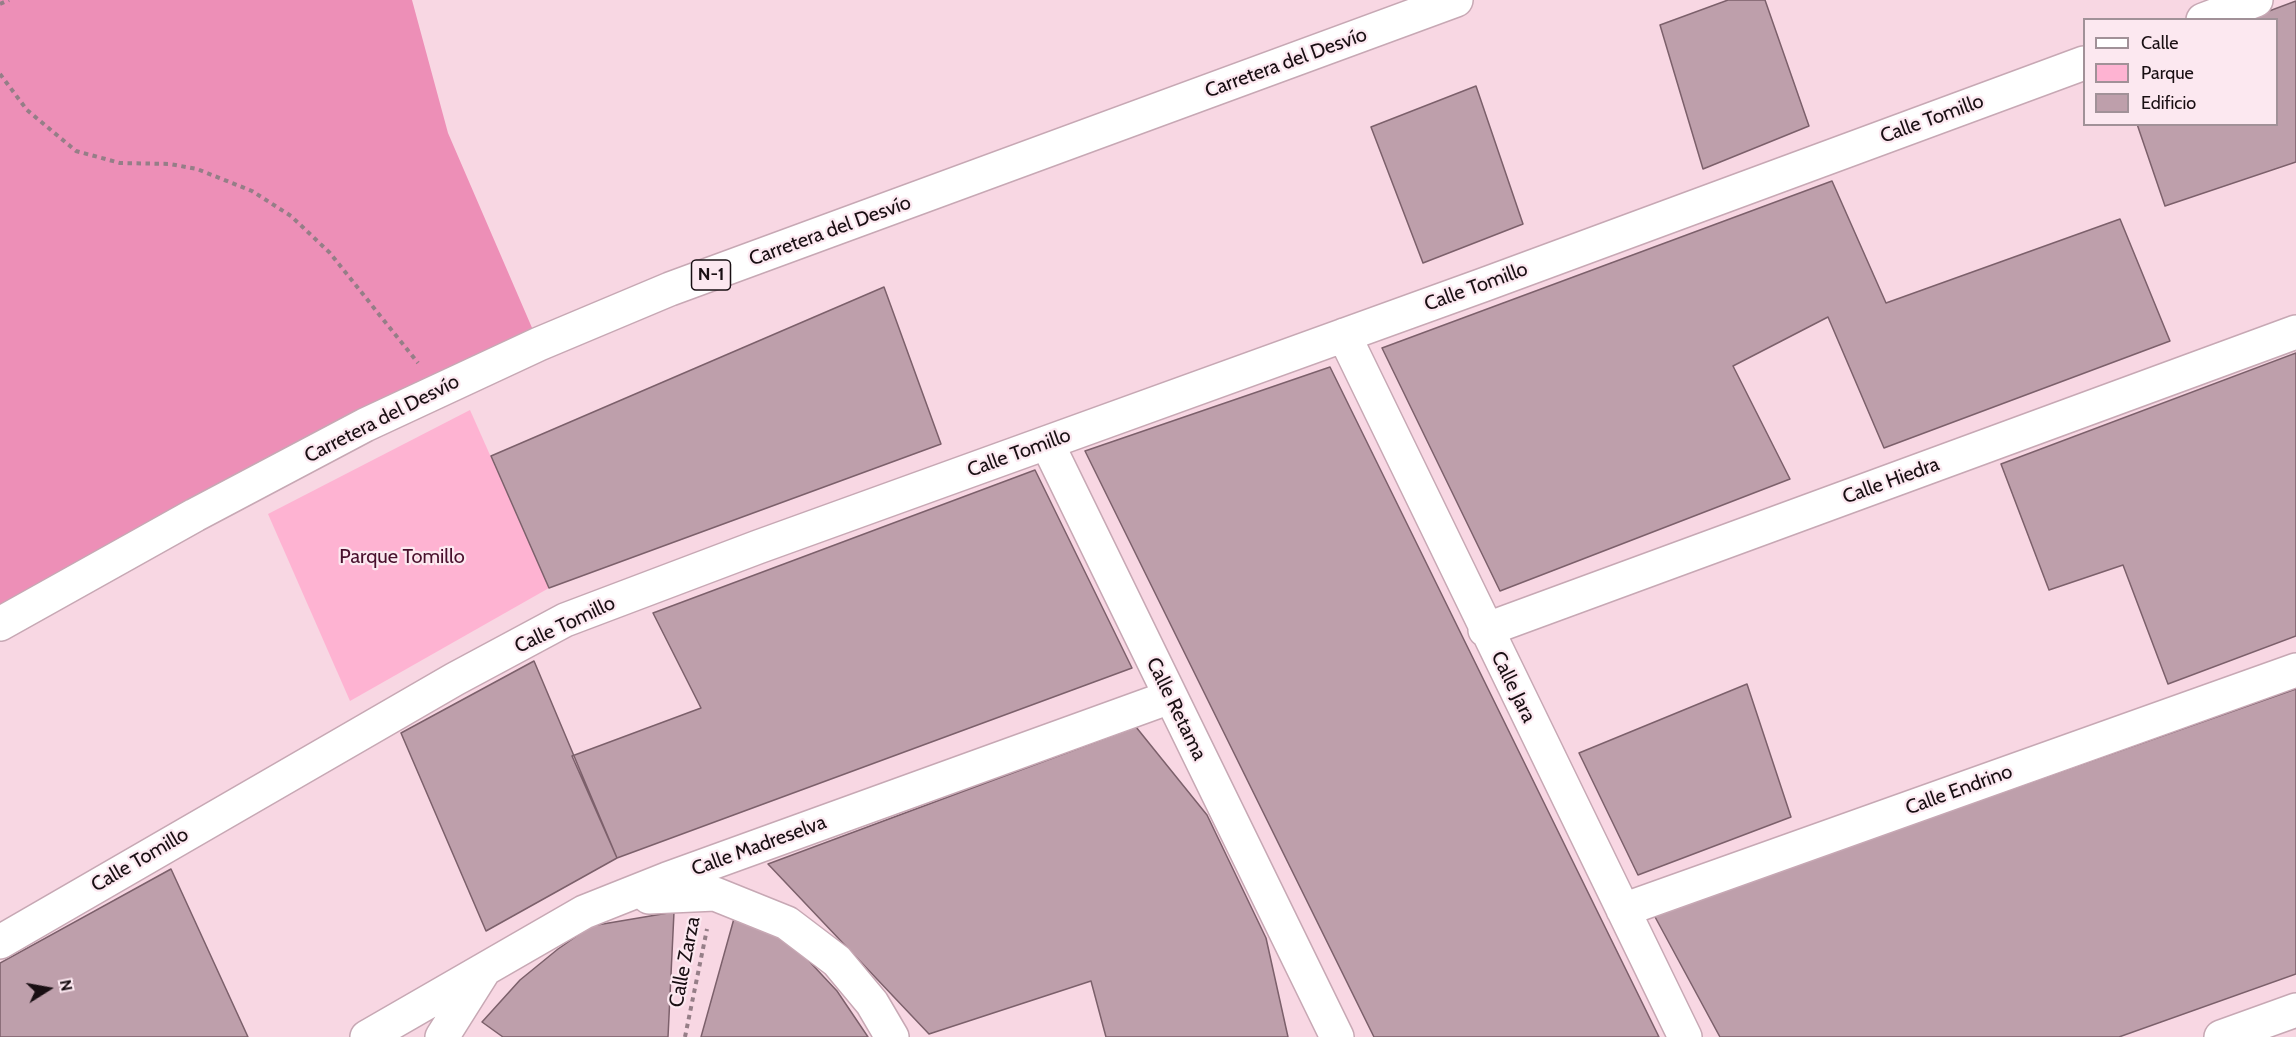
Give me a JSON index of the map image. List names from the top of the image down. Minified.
{"streets":{"main road":["Carretera del Desvío","Calle Tomillo","N-1","Calle Hiedra","Calle Jara","Calle Retama","Calle Endrino","Calle Madreselva"],"path":["Calle Zarza"]},"crossings":[["Calle Tomillo","Calle Jara"],["Calle Tomillo","Calle Retama"],["Calle Hiedra","Calle Jara"],["Calle Jara","Calle Endrino"],["Calle Retama","Calle Madreselva"]],"parks":["Parque Tomillo"],"legend":["Calle","Parque","Edificio"],"north":"right"}
